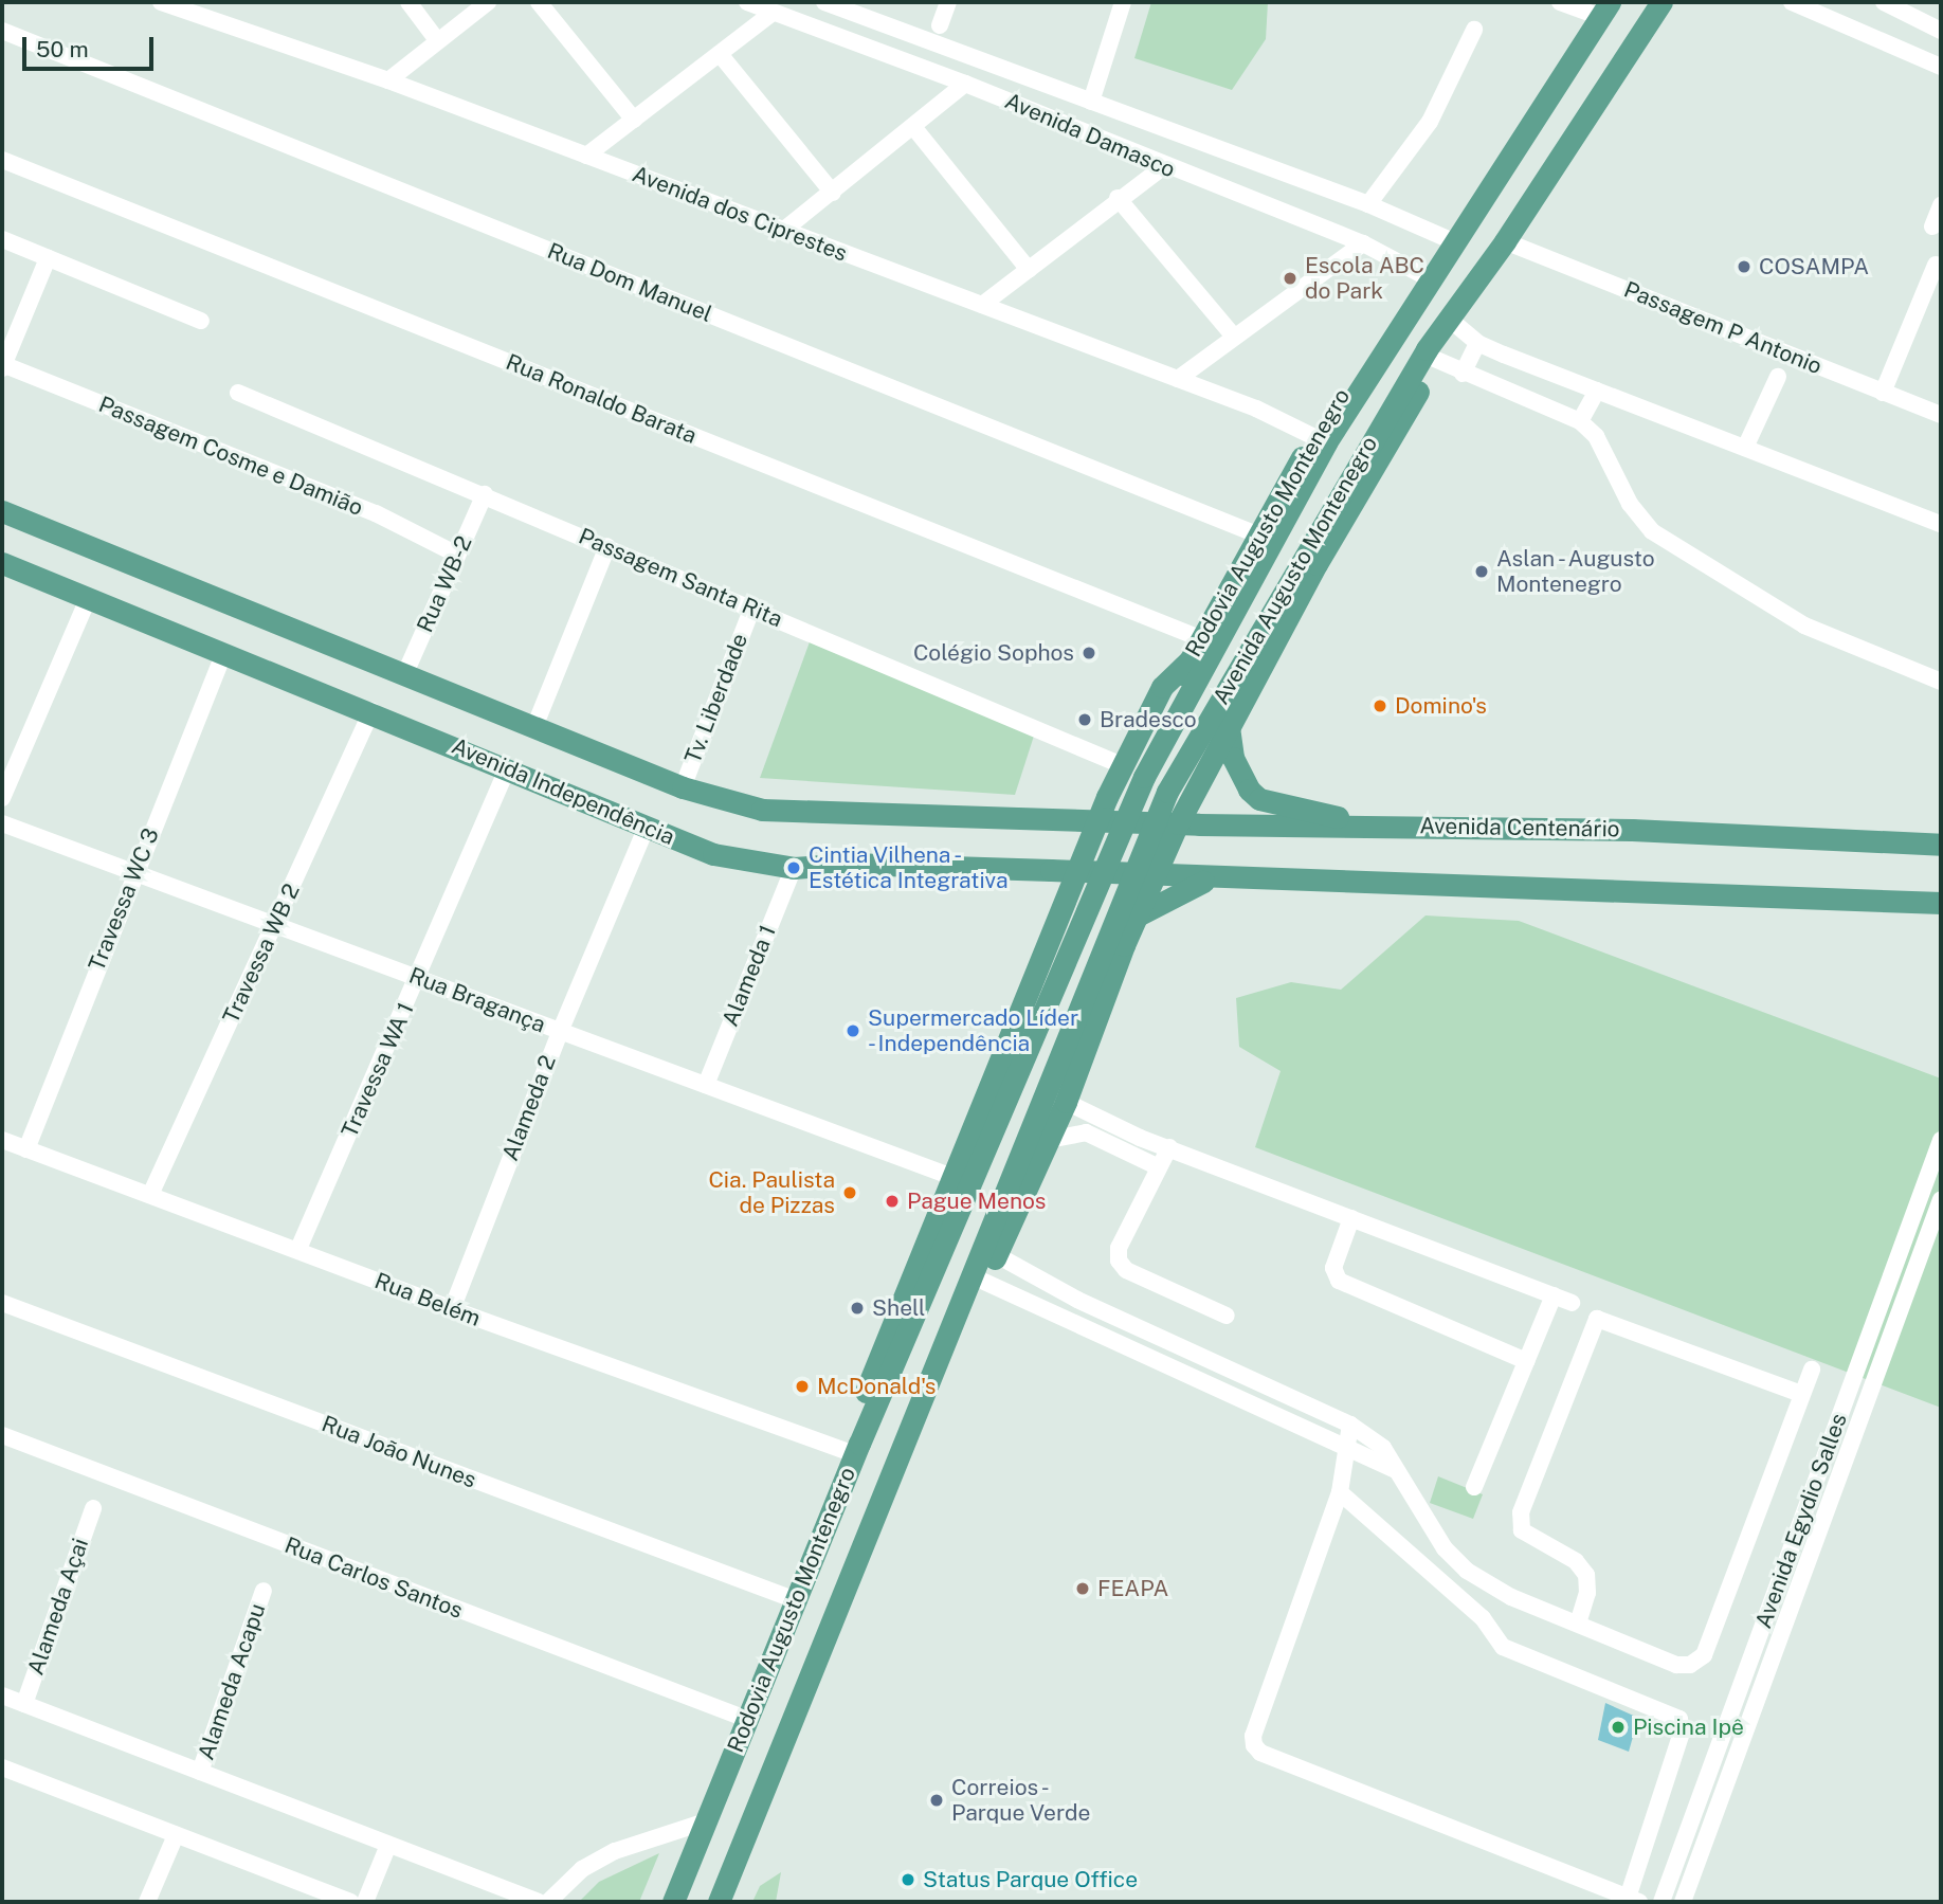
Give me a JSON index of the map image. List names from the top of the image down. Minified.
{"streets":{"main road":["Rodovia Augusto Montenegro","Avenida Augusto Montenegro","Avenida Independência","Avenida Centenário"],"street":["Avenida Damasco","Avenida dos Ciprestes","Rua Dom Manuel","Passagem P Antonio","Rua Ronaldo Barata","Passagem Cosme e Damião","Passagem Santa Rita","Rua WB-2","Tv. Liberdade","Travessa WC 3","Travessa WB 2","Alameda 1","Rua Bragança","Travessa WA 1","Alameda 2","Rua Belém","Rua João Nunes","Avenida Egydio Salles","Rua Carlos Santos","Alameda Açai","Alameda Acapu"]},"crossings":[["Avenida Damasco","Rodovia Augusto Montenegro"],["Avenida dos Ciprestes","Rodovia Augusto Montenegro"],["Rua Dom Manuel","Rodovia Augusto Montenegro"],["Passagem P Antonio","Rodovia Augusto Montenegro"],["Rua Ronaldo Barata","Rodovia Augusto Montenegro"],["Passagem Cosme e Damião","Rua WB-2"],["Rodovia Augusto Montenegro","Avenida Augusto Montenegro"],["Rodovia Augusto Montenegro","Passagem Santa Rita"],["Rodovia Augusto Montenegro","Avenida Independência"],["Rodovia Augusto Montenegro","Avenida Centenário"],["Rodovia Augusto Montenegro","Rua Bragança"],["Rodovia Augusto Montenegro","Rua Belém"],["Rodovia Augusto Montenegro","Rua João Nunes"],["Rodovia Augusto Montenegro","Rua Carlos Santos"],["Avenida Augusto Montenegro","Rua Belém"],["Passagem Santa Rita","Rua WB-2"],["Passagem Santa Rita","Tv. Liberdade"],["Avenida Independência","Travessa WC 3"],["Avenida Independência","Travessa WB 2"],["Avenida Independência","Alameda 1"],["Avenida Independência","Travessa WA 1"],["Avenida Independência","Alameda 2"],["Travessa WC 3","Rua Bragança"],["Travessa WC 3","Rua Belém"],["Travessa WB 2","Rua Bragança"],["Travessa WB 2","Rua Belém"],["Alameda 1","Rua Bragança"],["Rua Bragança","Travessa WA 1"],["Rua Bragança","Alameda 2"],["Travessa WA 1","Rua Belém"],["Alameda 2","Rua Belém"]],"places":["COSAMPA","Escola ABC do Park","Aslan - Augusto Montenegro","Colégio Sophos","Domino's","Bradesco","Cintia Vilhena - Estética Integrativa","Supermercado Líder - Independência","Cia. Paulista de Pizzas","Pague Menos","Shell","McDonald's","FEAPA","Piscina Ipê","Correios - Parque Verde","Status Parque Office"],"scale_bar":"50 m"}
